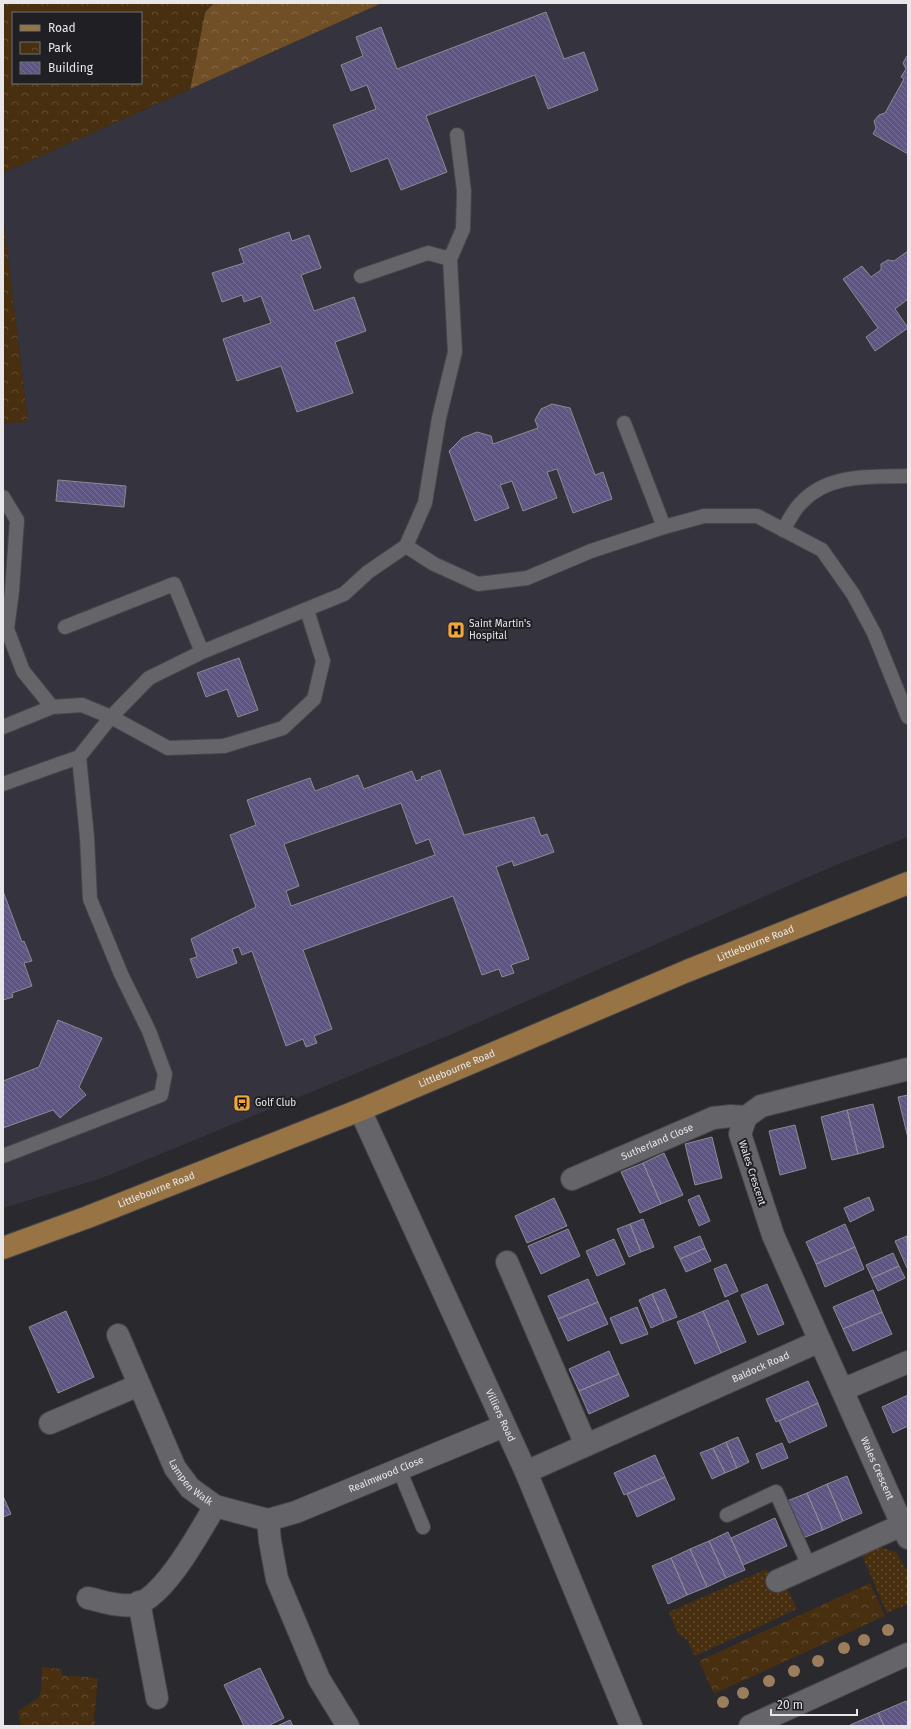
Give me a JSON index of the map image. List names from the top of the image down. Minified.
{"streets":{"main road":["Littlebourne Road"],"street":["Sutherland Close","Wales Crescent","Baldock Road","Villiers Road","Realmwood Close","Lampen Walk"]},"crossings":[["Littlebourne Road","Villiers Road"],["Sutherland Close","Wales Crescent"],["Wales Crescent","Baldock Road"],["Baldock Road","Villiers Road"],["Villiers Road","Realmwood Close"]],"places":{"hospital":["Saint Martin's Hospital"],"bus stop":["Golf Club"]},"legend":["Road","Park","Building"],"scale_bar":"20 m"}
